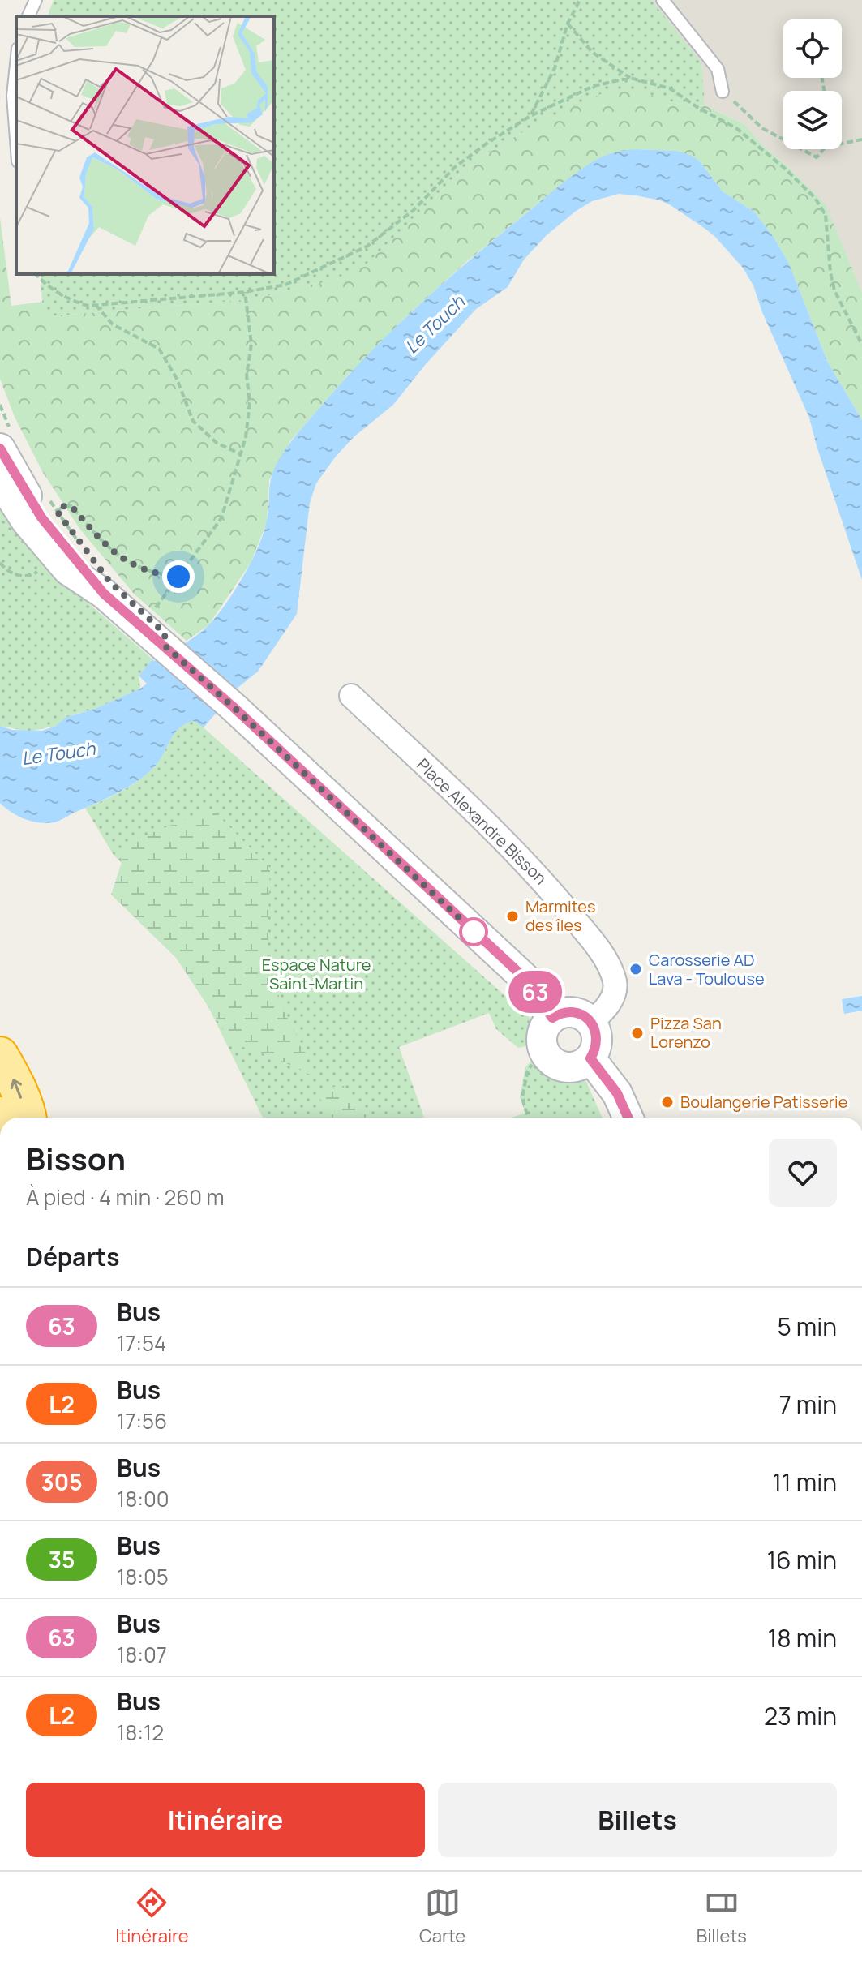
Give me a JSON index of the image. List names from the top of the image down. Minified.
{"streets":{"street":["Place Alexandre Bisson"]},"water":["Le Touch"],"parks":["Espace Nature Saint-Martin"],"places":["Marmites des îles","Carosserie AD Lava - Toulouse","Pizza San Lorenzo","Boulangerie Patisserie"],"lines":["bus line 63"],"page":{"on_map":"63","heading":[["Bisson","À pied · 4 min · 260 m"],"Départs"],"list":[{"mark":"63","name":"Bus","note":"17:54","value":"5 min"},{"mark":"L2","name":"Bus","note":"17:56","value":"7 min"},{"mark":"305","name":"Bus","note":"18:00","value":"11 min"},{"mark":"35","name":"Bus","note":"18:05","value":"16 min"},{"mark":"63","name":"Bus","note":"18:07","value":"18 min"},{"mark":"L2","name":"Bus","note":"18:12","value":"23 min"}],"buttons":["Itinéraire","Billets"],"tabs":["Itinéraire","Carte","Billets"]}}
